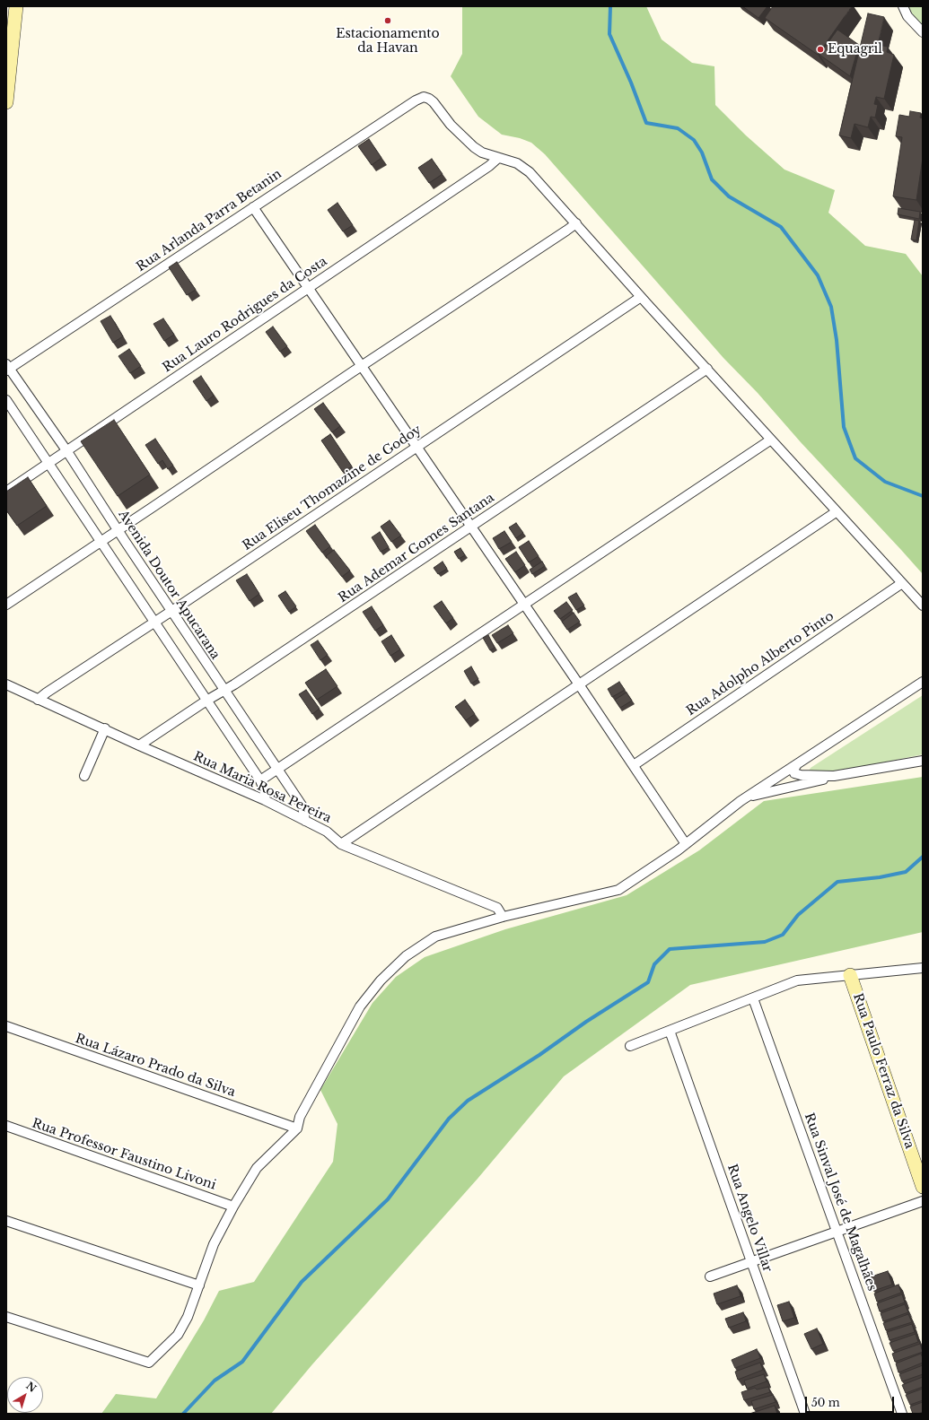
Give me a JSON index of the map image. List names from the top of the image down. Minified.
{"streets":{"street":["Rua Arlanda Parra Betanin","Rua Lauro Rodrigues da Costa","Rua Eliseu Thomazine de Godoy","Rua Ademar Gomes Santana","Avenida Doutor Apucarana","Rua Adolpho Alberto Pinto","Rua Maria Rosa Pereira","Rua Lázaro Prado da Silva","Rua Paulo Ferraz da Silva","Rua Professor Faustino Livoni","Rua Sinval José de Magalhães","Rua Angelo Villar"]},"crossings":[["Rua Arlanda Parra Betanin","Rua Lauro Rodrigues da Costa"],["Rua Arlanda Parra Betanin","Avenida Doutor Apucarana"],["Rua Lauro Rodrigues da Costa","Avenida Doutor Apucarana"],["Rua Eliseu Thomazine de Godoy","Avenida Doutor Apucarana"],["Rua Eliseu Thomazine de Godoy","Rua Maria Rosa Pereira"],["Rua Ademar Gomes Santana","Avenida Doutor Apucarana"],["Rua Ademar Gomes Santana","Rua Maria Rosa Pereira"],["Avenida Doutor Apucarana","Rua Maria Rosa Pereira"]],"places":["Estacionamento da Havan","Equagril"],"scale_bar":"50 m","north":"top right"}
